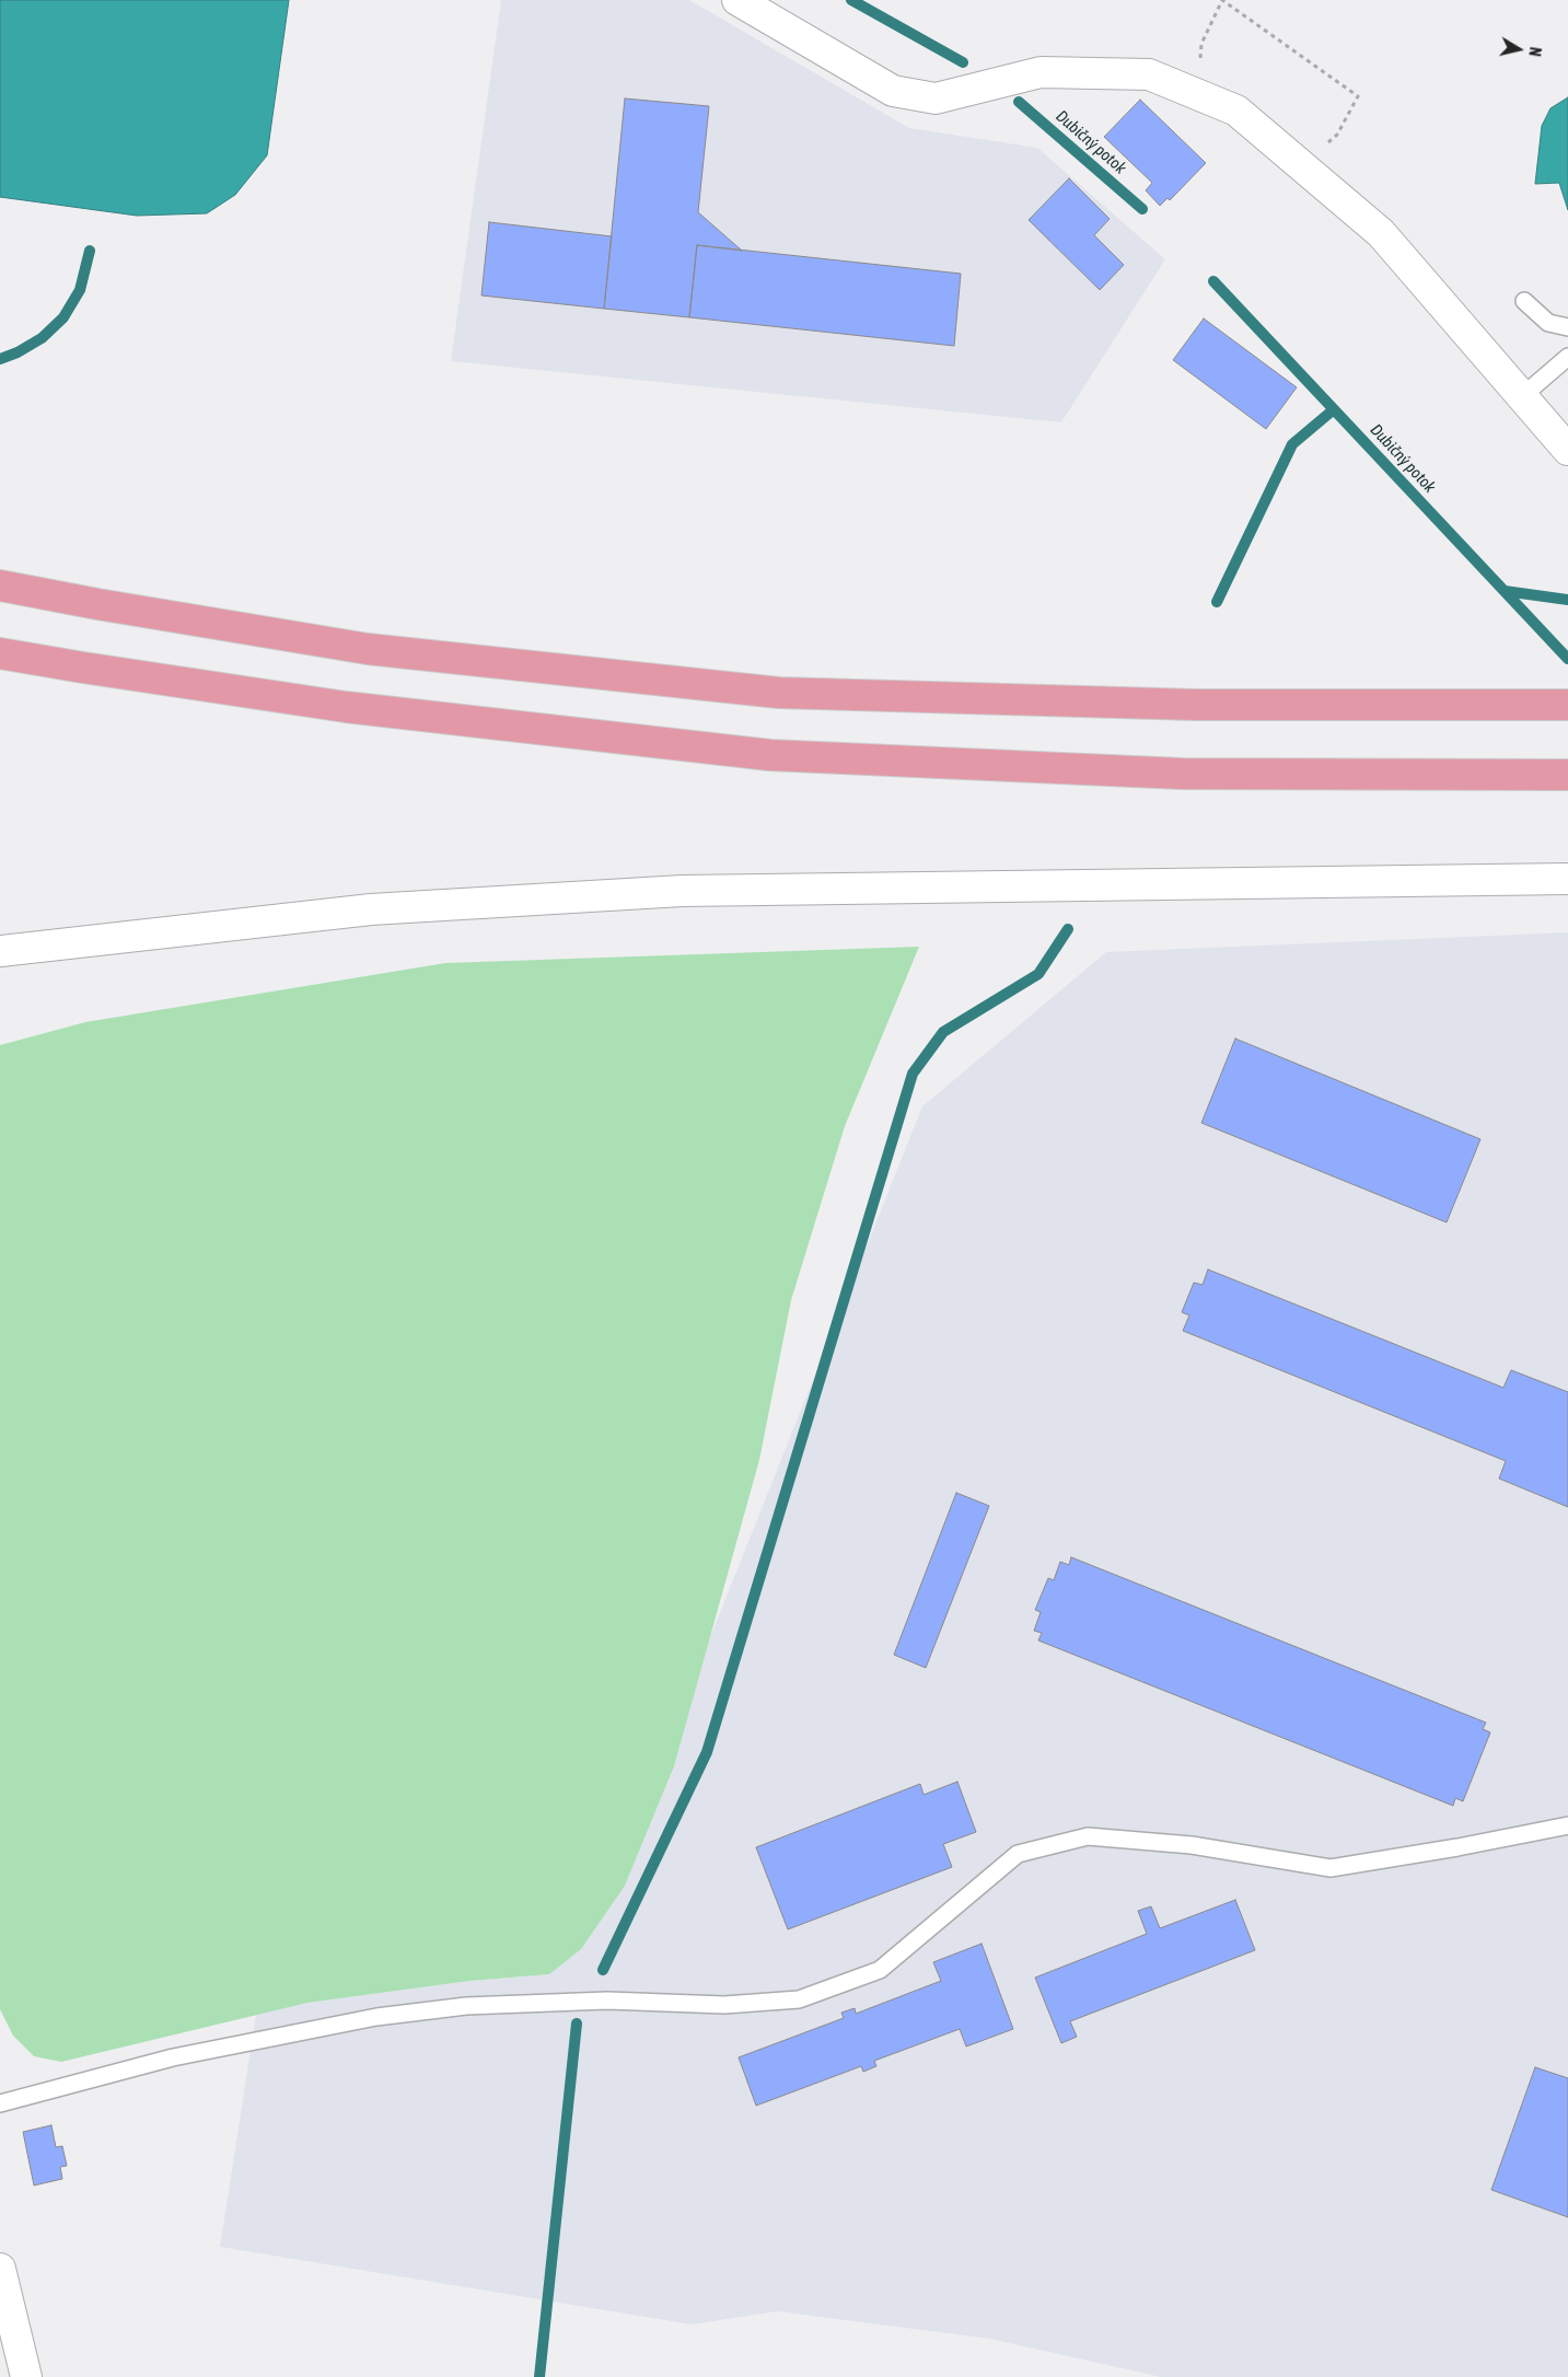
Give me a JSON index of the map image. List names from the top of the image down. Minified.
{"water":["Dubičný potok"],"north":"right"}
